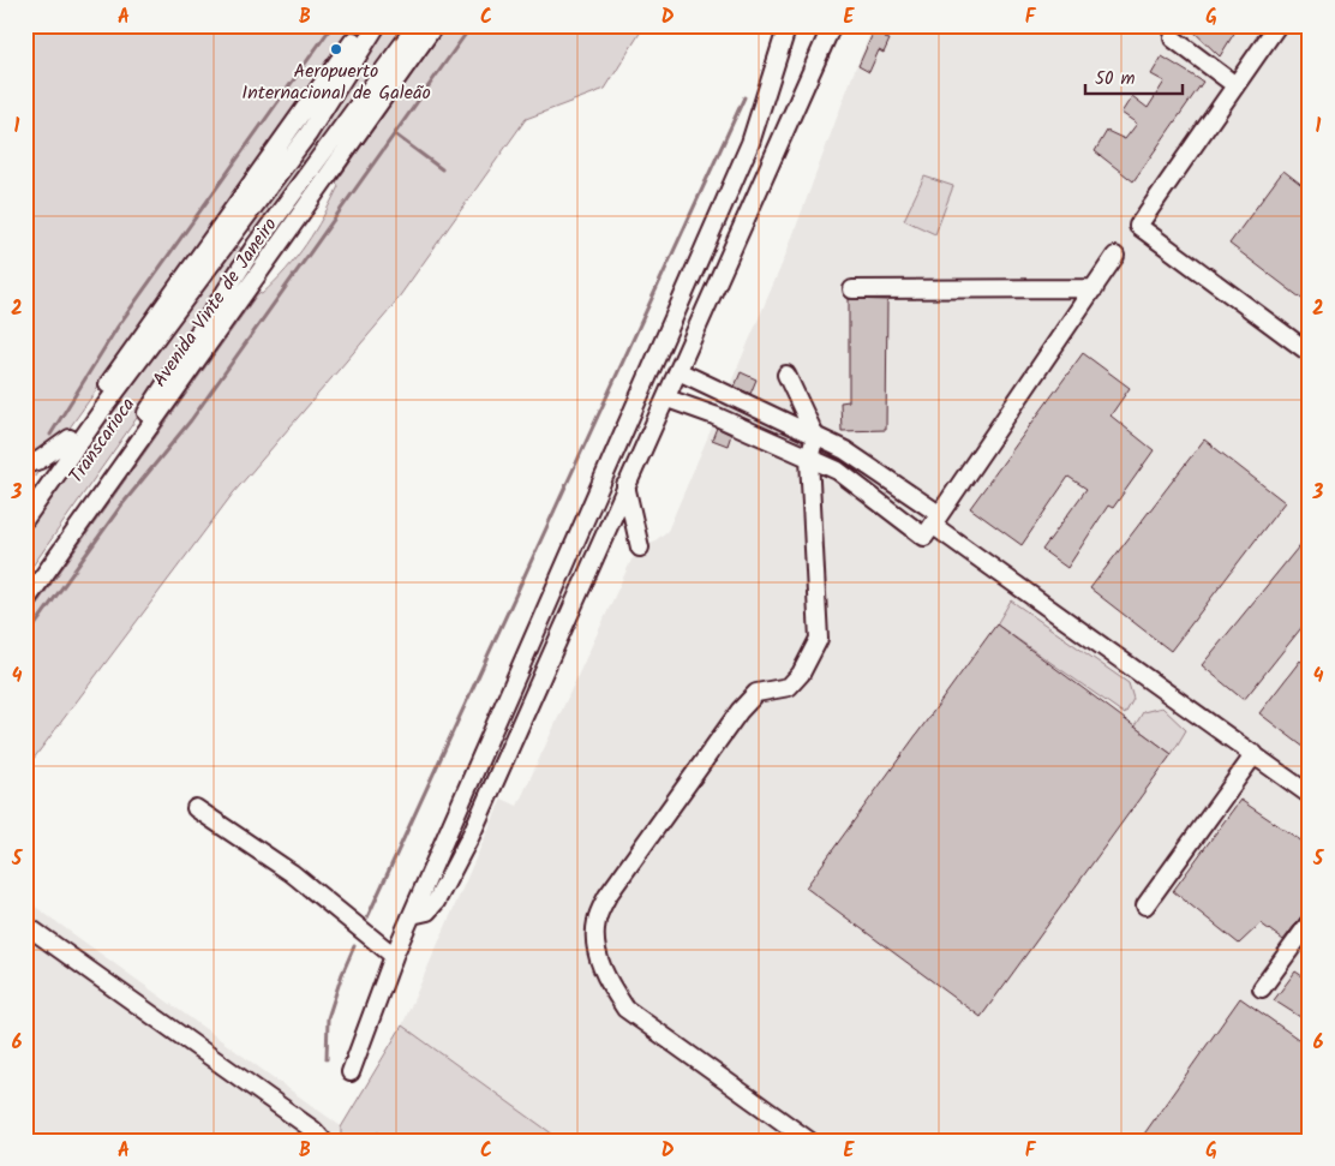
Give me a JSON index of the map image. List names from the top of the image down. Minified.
{"streets":{"street":["Avenida Vinte de Janeiro","Transcarioca"]},"places":["Aeropuerto Internacional de Galeão"],"scale_bar":"50 m","grid":{"columns":["A","B","C","D","E","F","G"],"rows":["1","2","3","4","5","6"]}}
